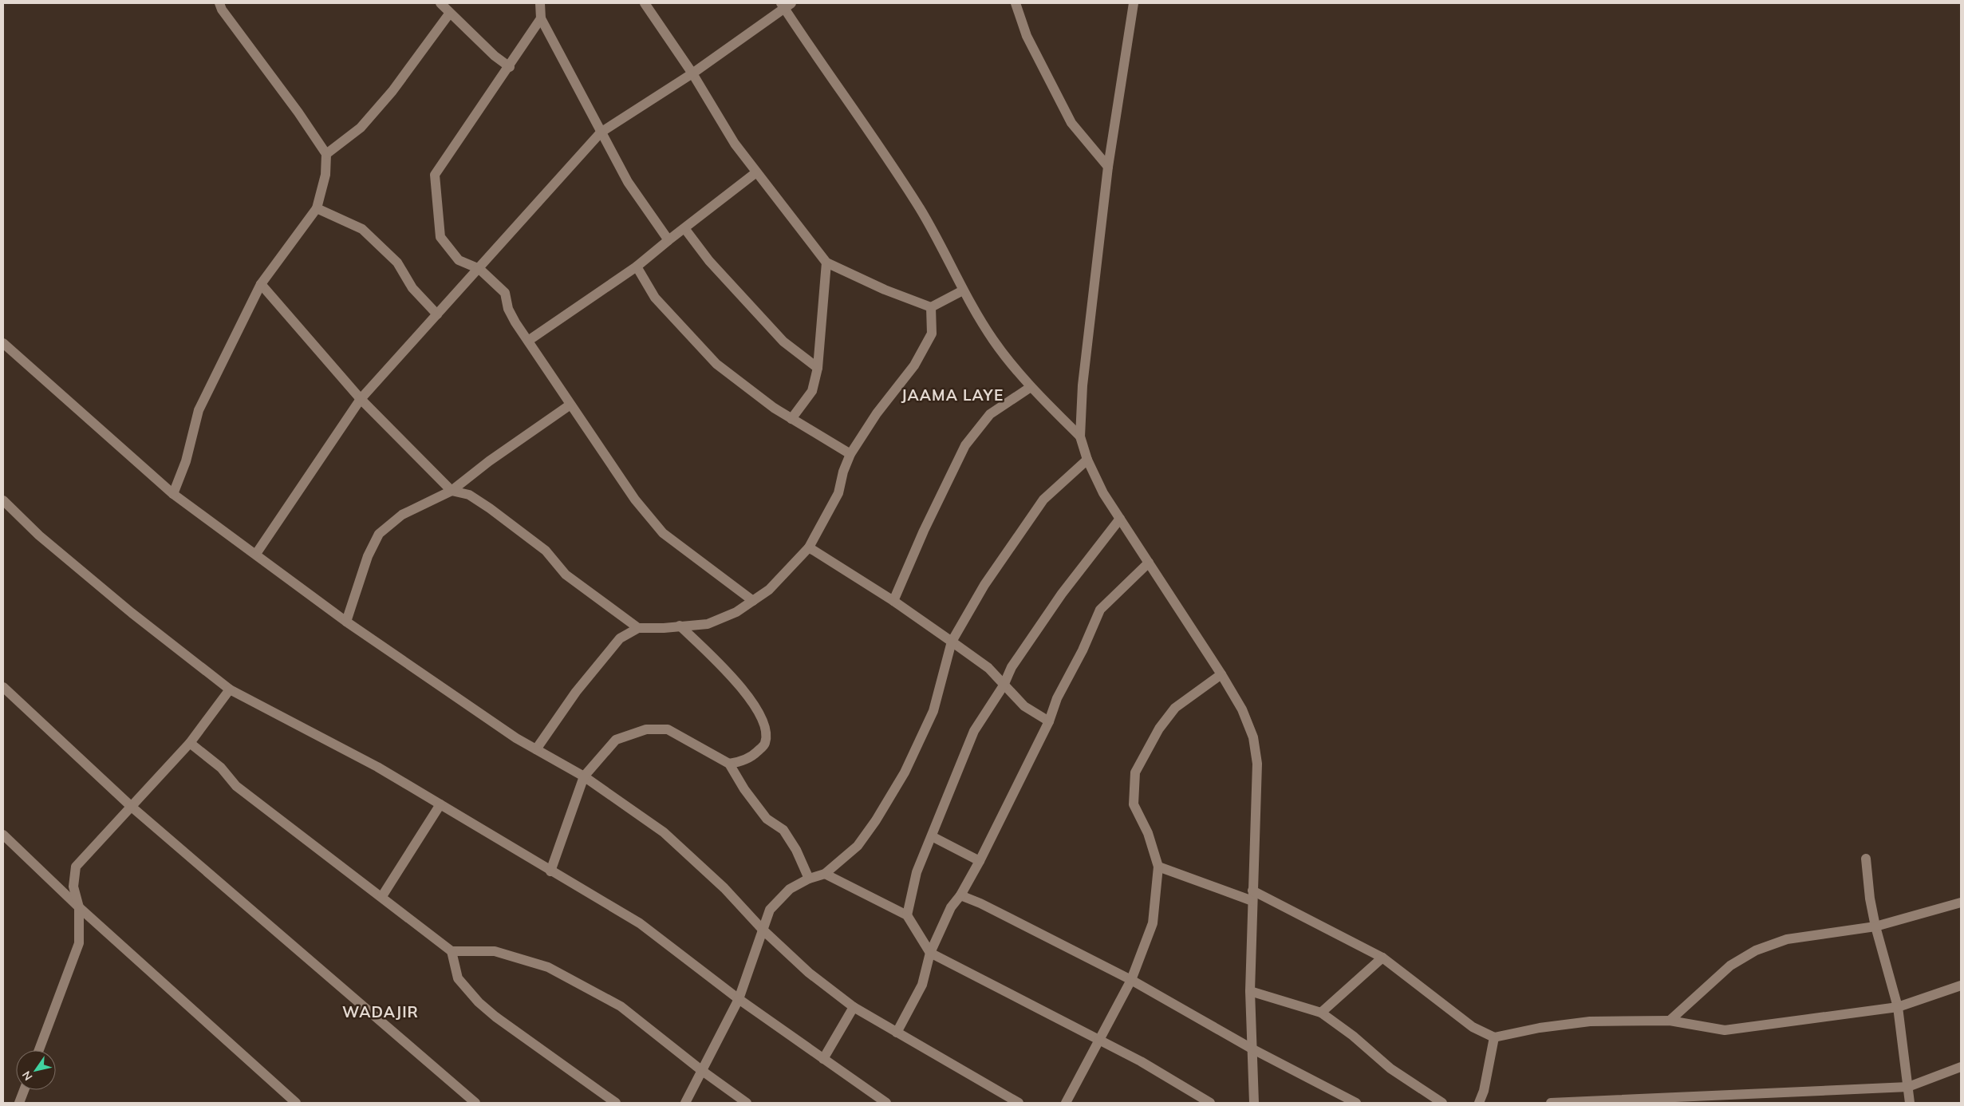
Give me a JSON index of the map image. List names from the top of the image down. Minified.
{"districts":["JAAMA LAYE","WADAJIR"],"north":"bottom left"}
